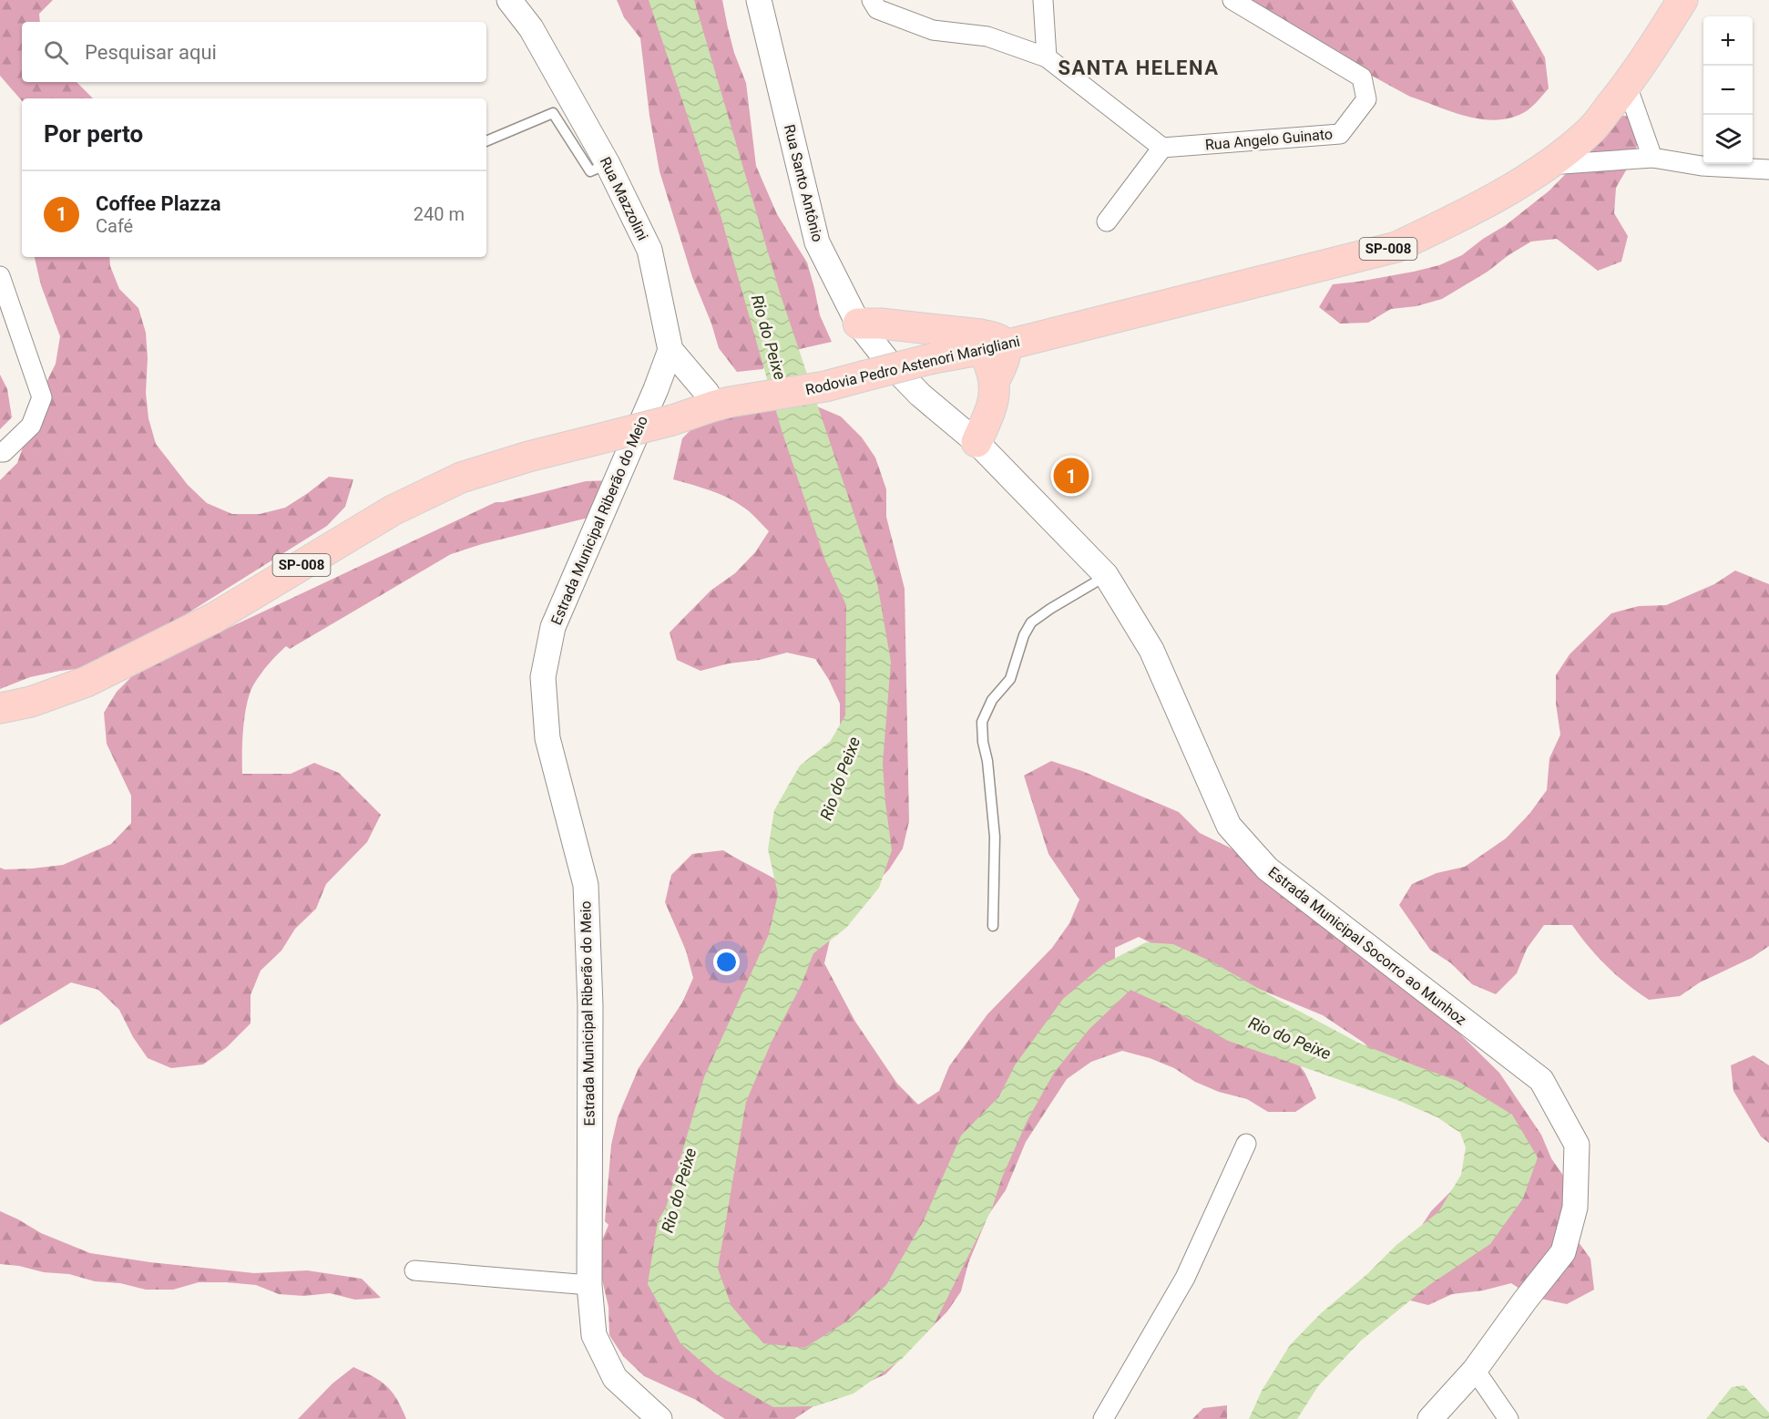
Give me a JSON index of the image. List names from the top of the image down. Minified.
{"streets":{"main road":["SP-008","Rodovia Pedro Astenori Marigliani"],"street":["Rua Angelo Guinato","Rua Santo Antônio","Rua Mazzolini","Estrada Municipal Riberão do Meio","Estrada Municipal Socorro ao Munhoz"]},"crossings":[["Rua Santo Antônio","Estrada Municipal Socorro ao Munhoz"],["Rua Mazzolini","Rodovia Pedro Astenori Marigliani"],["Rua Mazzolini","Estrada Municipal Riberão do Meio"]],"districts":["SANTA HELENA"],"water":["Rio do Peixe"],"page":{"map_buttons":["+","−"],"search":"Pesquisar aqui","heading":"Por perto","list":[{"mark":"1","name":"Coffee Plazza","note":"Café","value":"240 m"}],"pins":"1"}}
